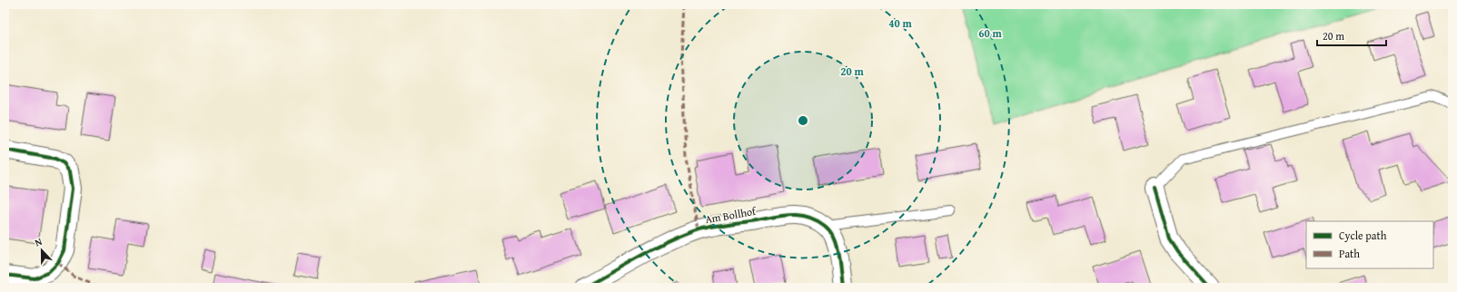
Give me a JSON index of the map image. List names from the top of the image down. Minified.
{"streets":{"street":["Am Bollhof"]},"legend":["Cycle path","Path"],"scale_bar":"20 m","north":"top","rings":["40 m","60 m","20 m"]}
